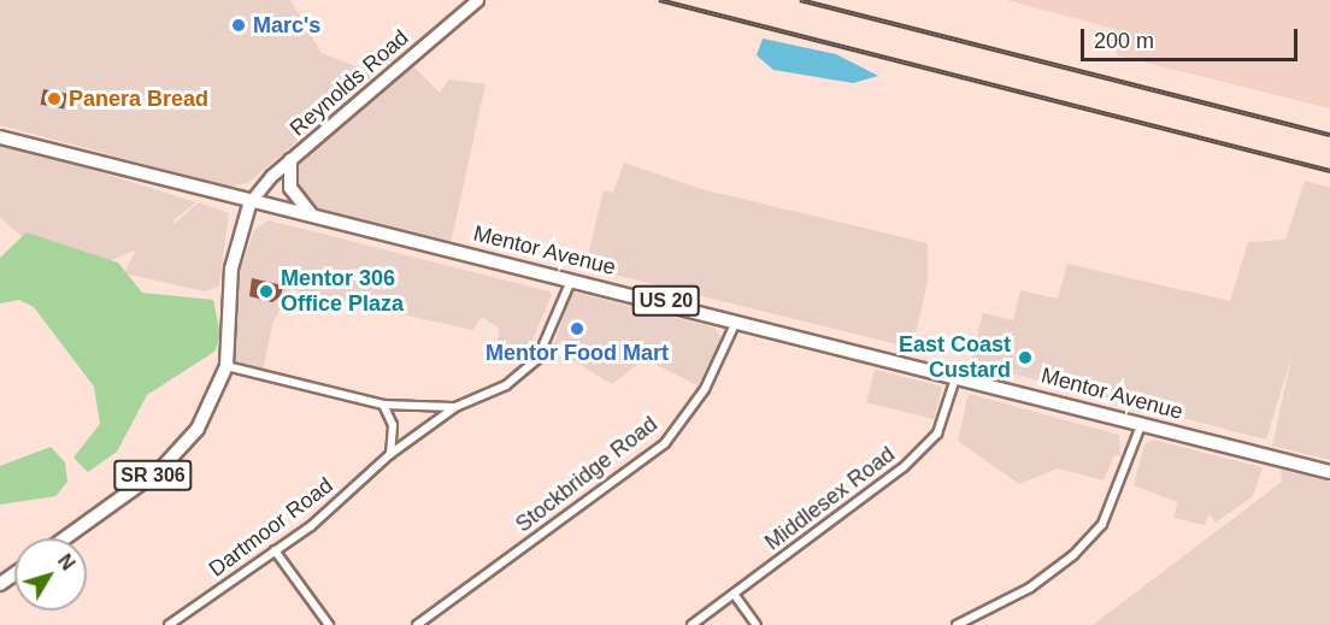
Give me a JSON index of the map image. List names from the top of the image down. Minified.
{"streets":{"main road":["Reynolds Road","Mentor Avenue","US 20","SR 306"],"street":["Stockbridge Road","Middlesex Road","Dartmoor Road"]},"crossings":[["Reynolds Road","Mentor Avenue"],["Reynolds Road","SR 306"],["Mentor Avenue","Stockbridge Road"],["Mentor Avenue","SR 306"],["Mentor Avenue","Middlesex Road"],["Mentor Avenue","Dartmoor Road"]],"places":["Marc's","Panera Bread","Mentor 306 Office Plaza","Mentor Food Mart","East Coast Custard"],"scale_bar":"200 m","north":"top right"}
